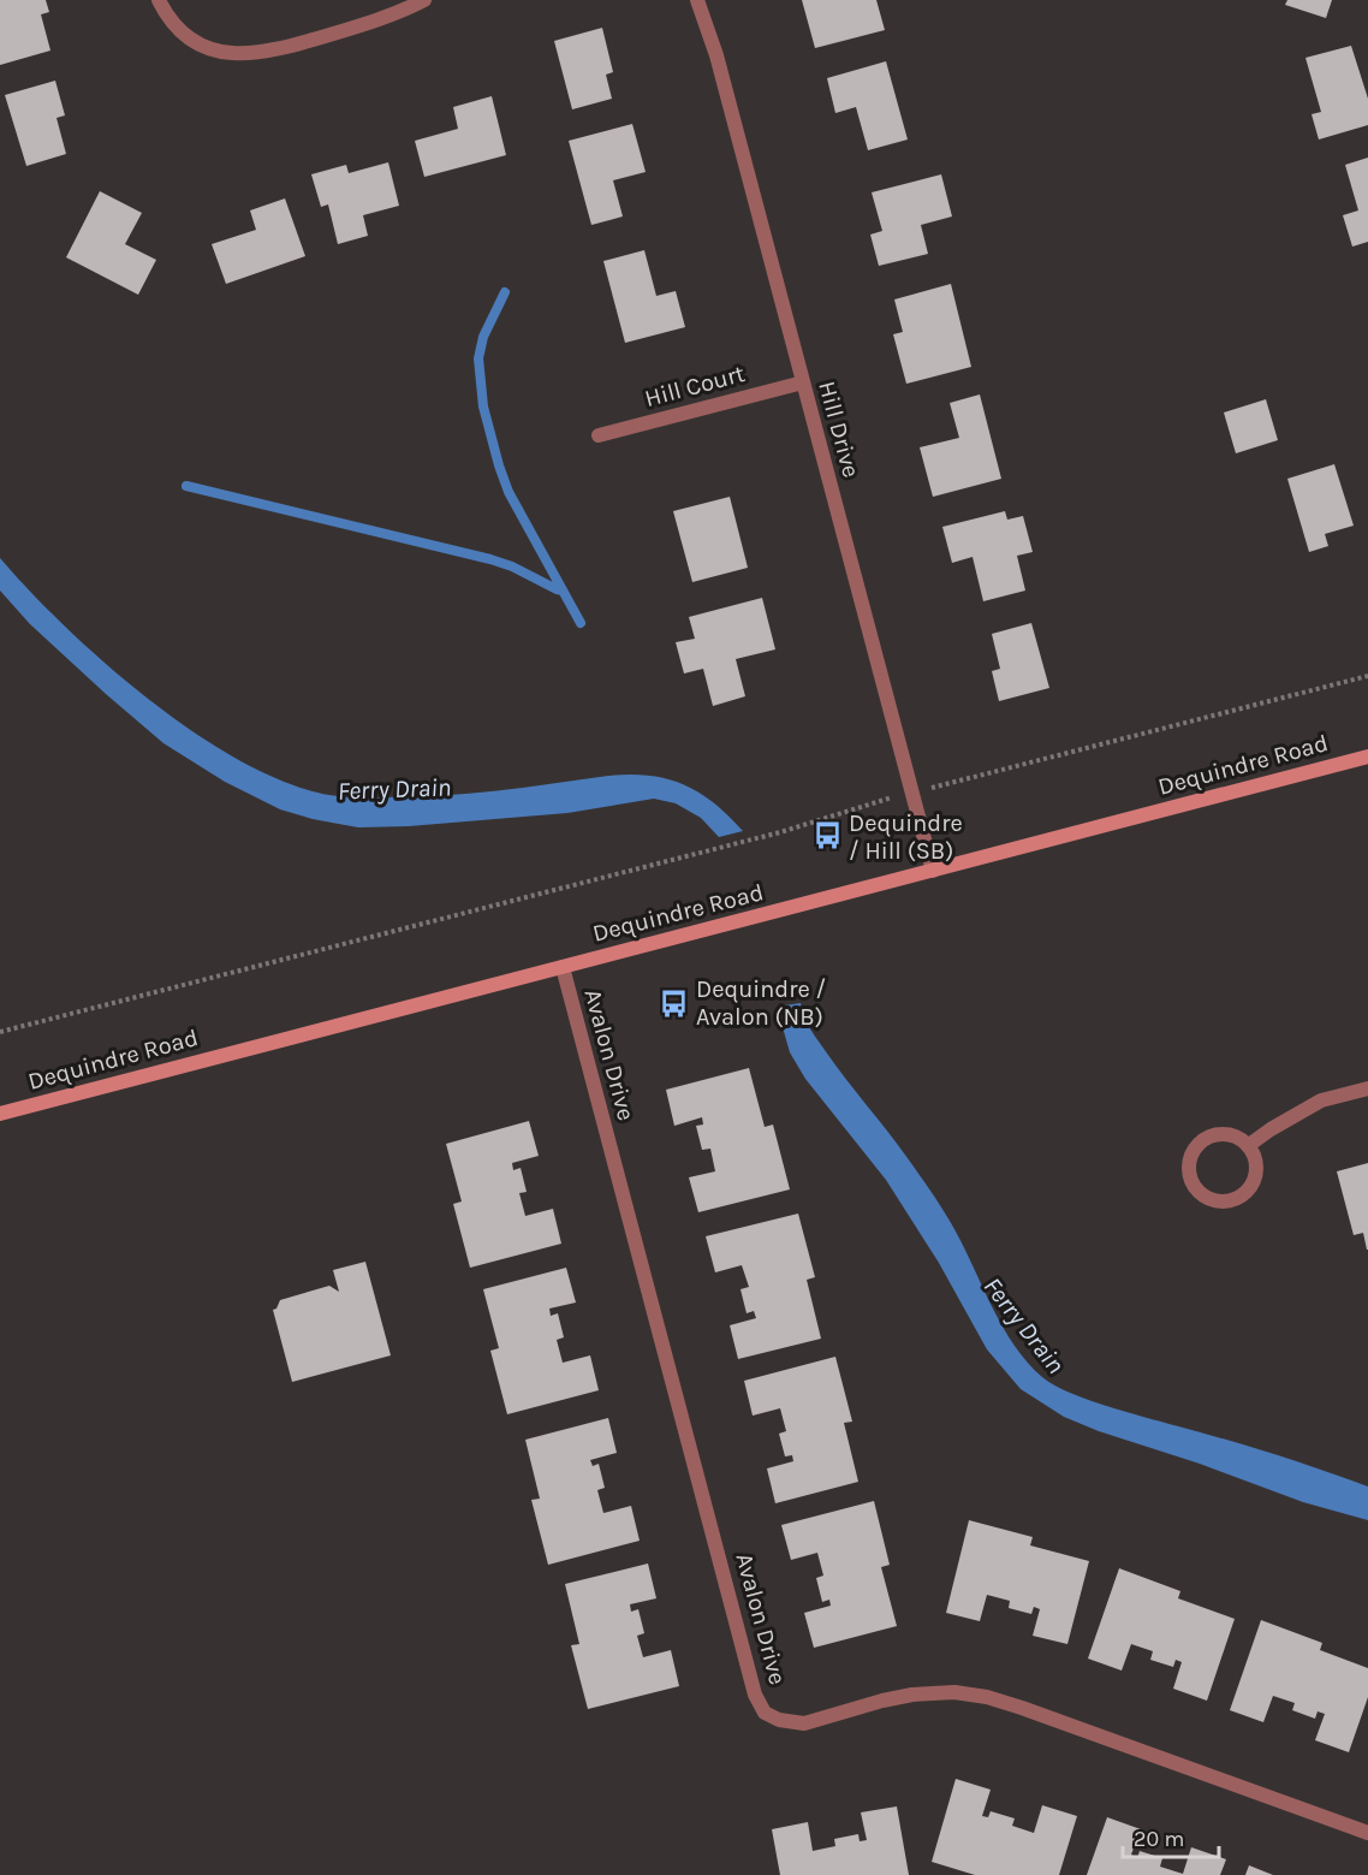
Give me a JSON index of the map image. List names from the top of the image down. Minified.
{"streets":{"main road":["Dequindre Road"],"street":["Hill Court","Hill Drive","Avalon Drive"]},"crossings":[["Hill Court","Hill Drive"],["Hill Drive","Dequindre Road"],["Dequindre Road","Avalon Drive"]],"water":["Ferry Drain"],"places":{"bus stop":["Dequindre / Hill (SB)","Dequindre / Avalon (NB)"]},"scale_bar":"20 m"}
